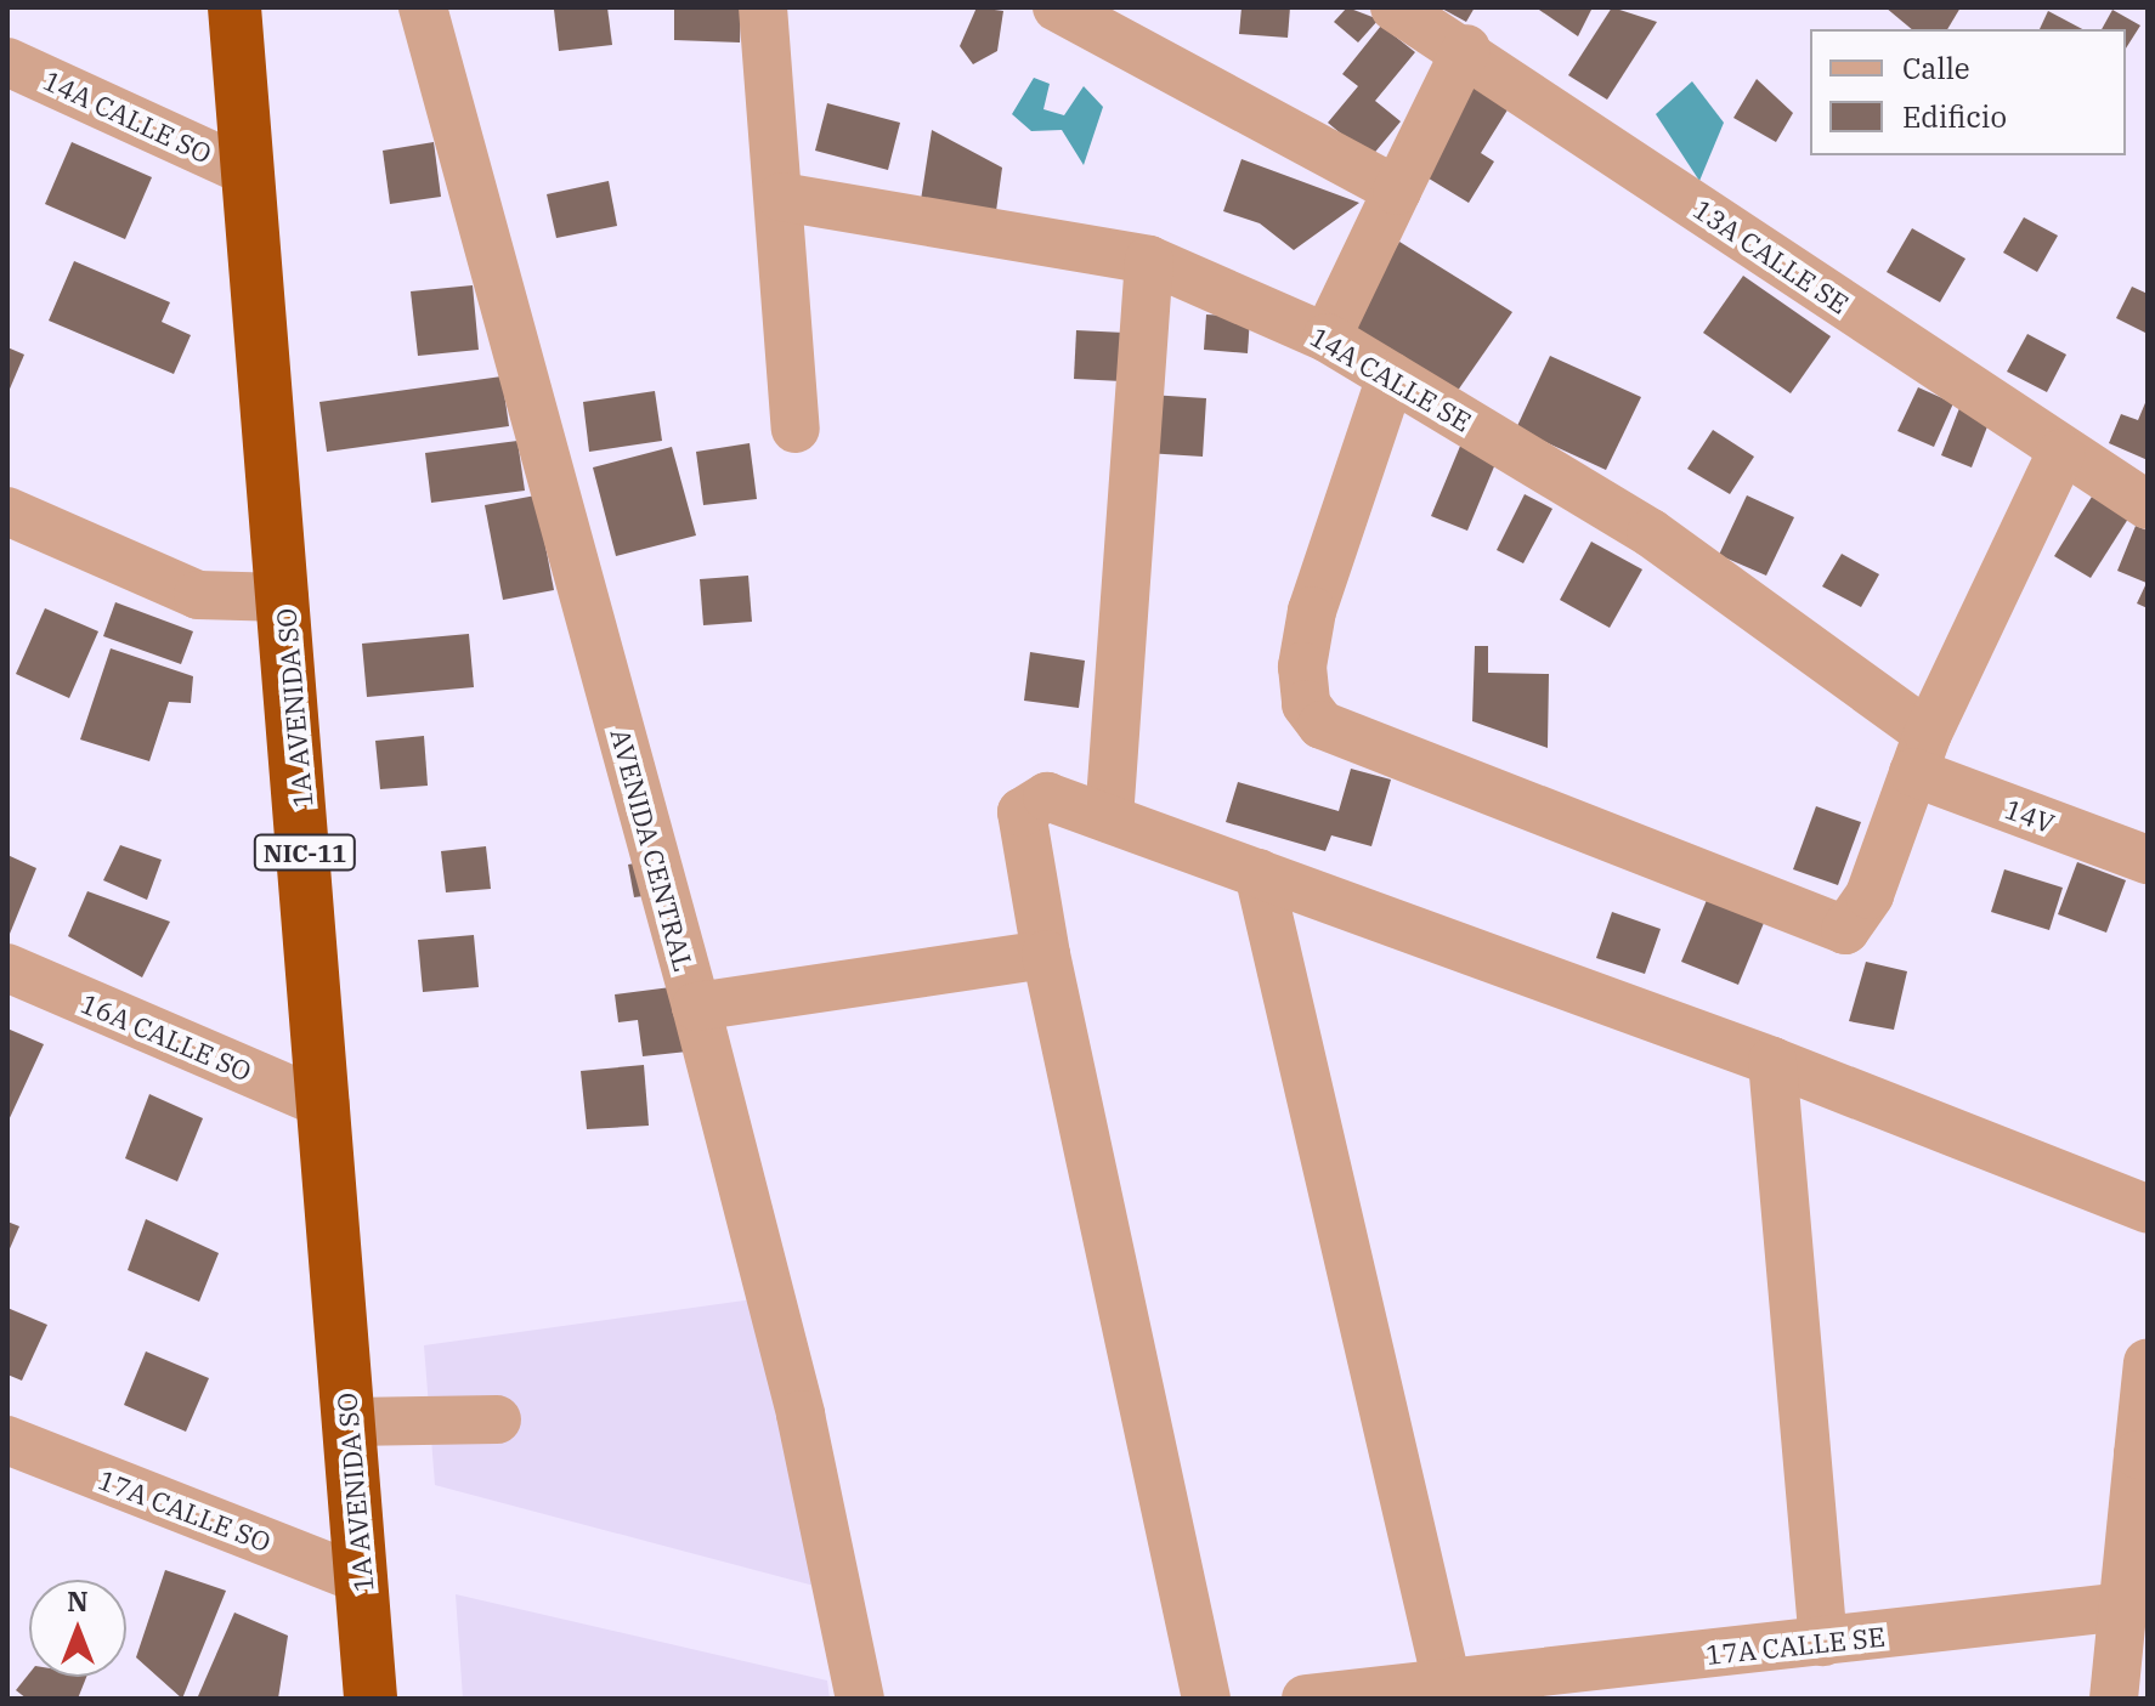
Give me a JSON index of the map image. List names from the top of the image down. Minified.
{"streets":{"highway":["1A AVENIDA SO","NIC-11"],"street":["14A CALLE SO","13A CALLE SE","14A CALLE SE","14V","AVENIDA CENTRAL","16A CALLE SO","17A CALLE SO","17A CALLE SE"]},"crossings":[["14A CALLE SO","1A AVENIDA SO"],["14A CALLE SE","14V"],["1A AVENIDA SO","16A CALLE SO"],["1A AVENIDA SO","17A CALLE SO"]],"legend":["Calle","Edificio"],"north":"top"}
